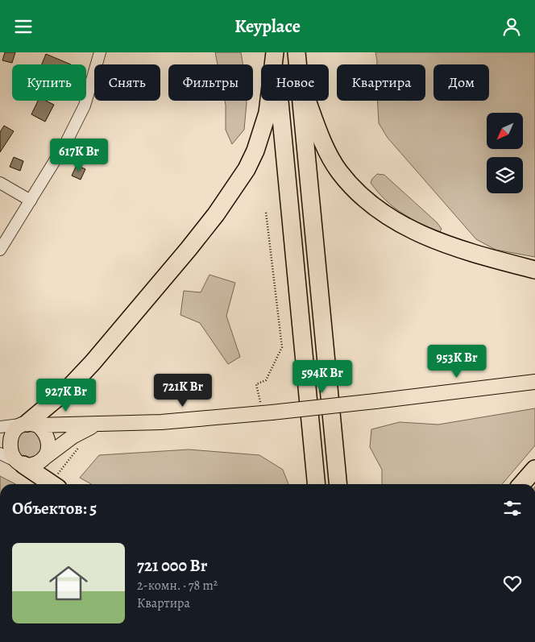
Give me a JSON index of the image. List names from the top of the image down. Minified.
{"north":"bottom left","page":{"header":"Keyplace","chip":["Купить","Снять","Фильтры","Новое","Квартира","Дом"],"price":["617K Br","953K Br","594K Br","721K Br","927K Br"],"heading":"Объектов: 5","list":[{"name":"721 000 Br","note":"2-комн. · 78 m² · Квартира"}]}}
